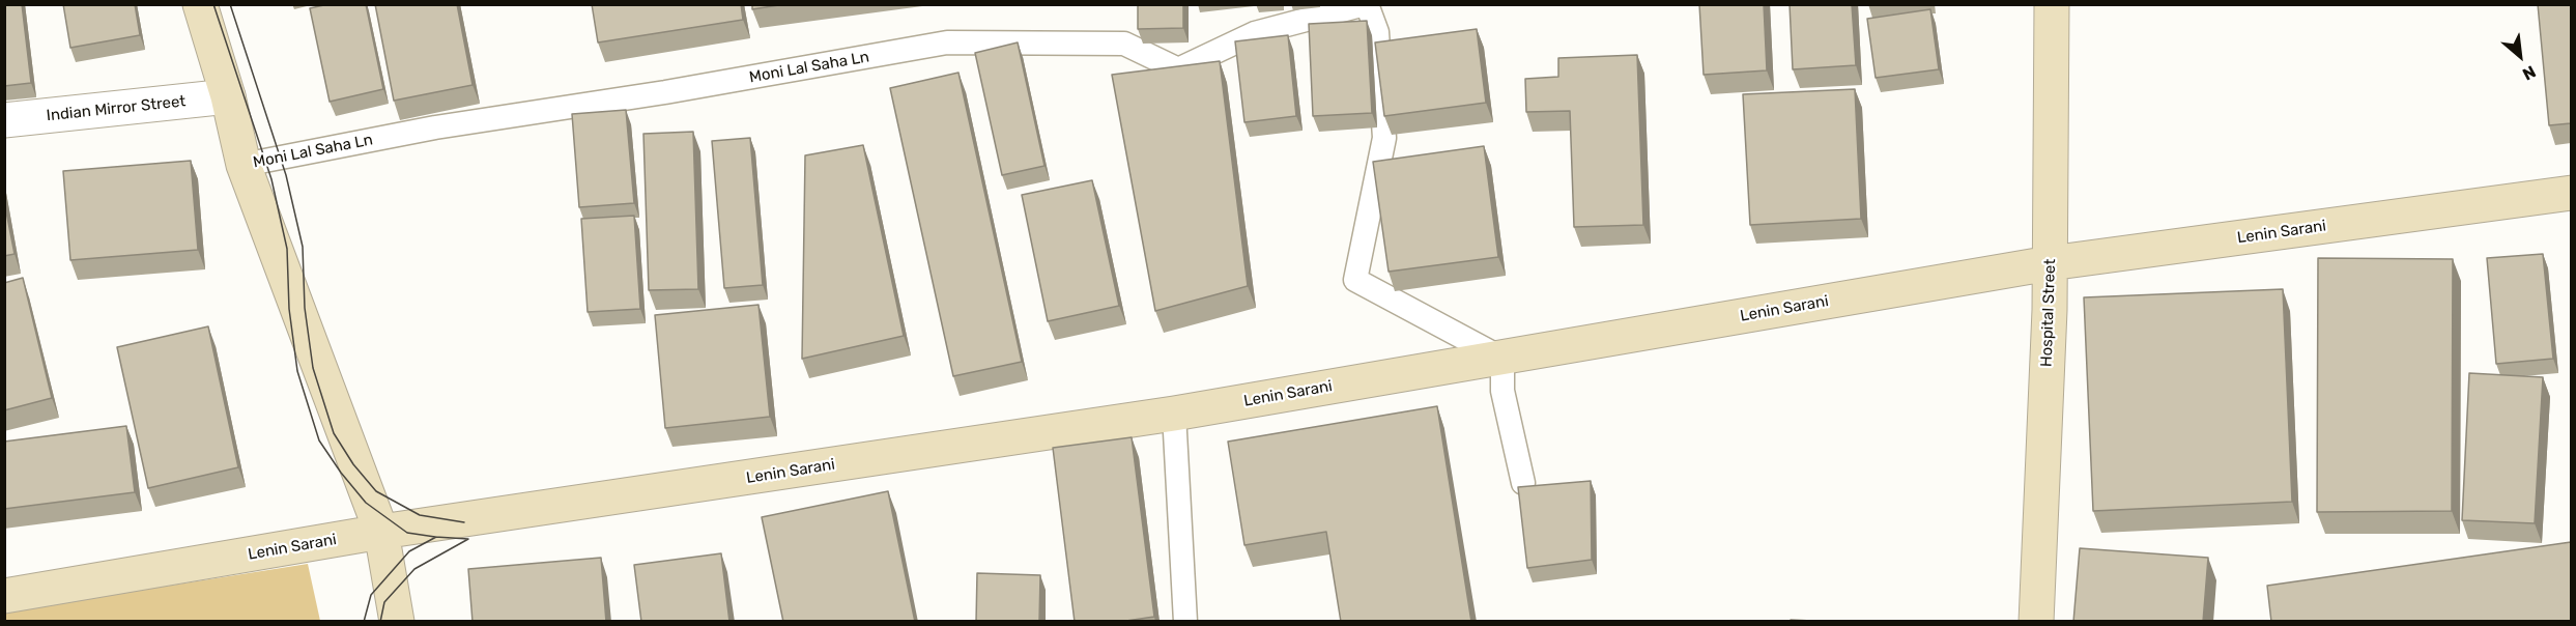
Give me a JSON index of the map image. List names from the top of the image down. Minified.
{"streets":{"main road":["Lenin Sarani","Hospital Street"],"street":["Indian Mirror Street"],"lane":["Moni Lal Saha Ln"]},"crossings":[["Lenin Sarani","Hospital Street"]],"north":"bottom right"}
